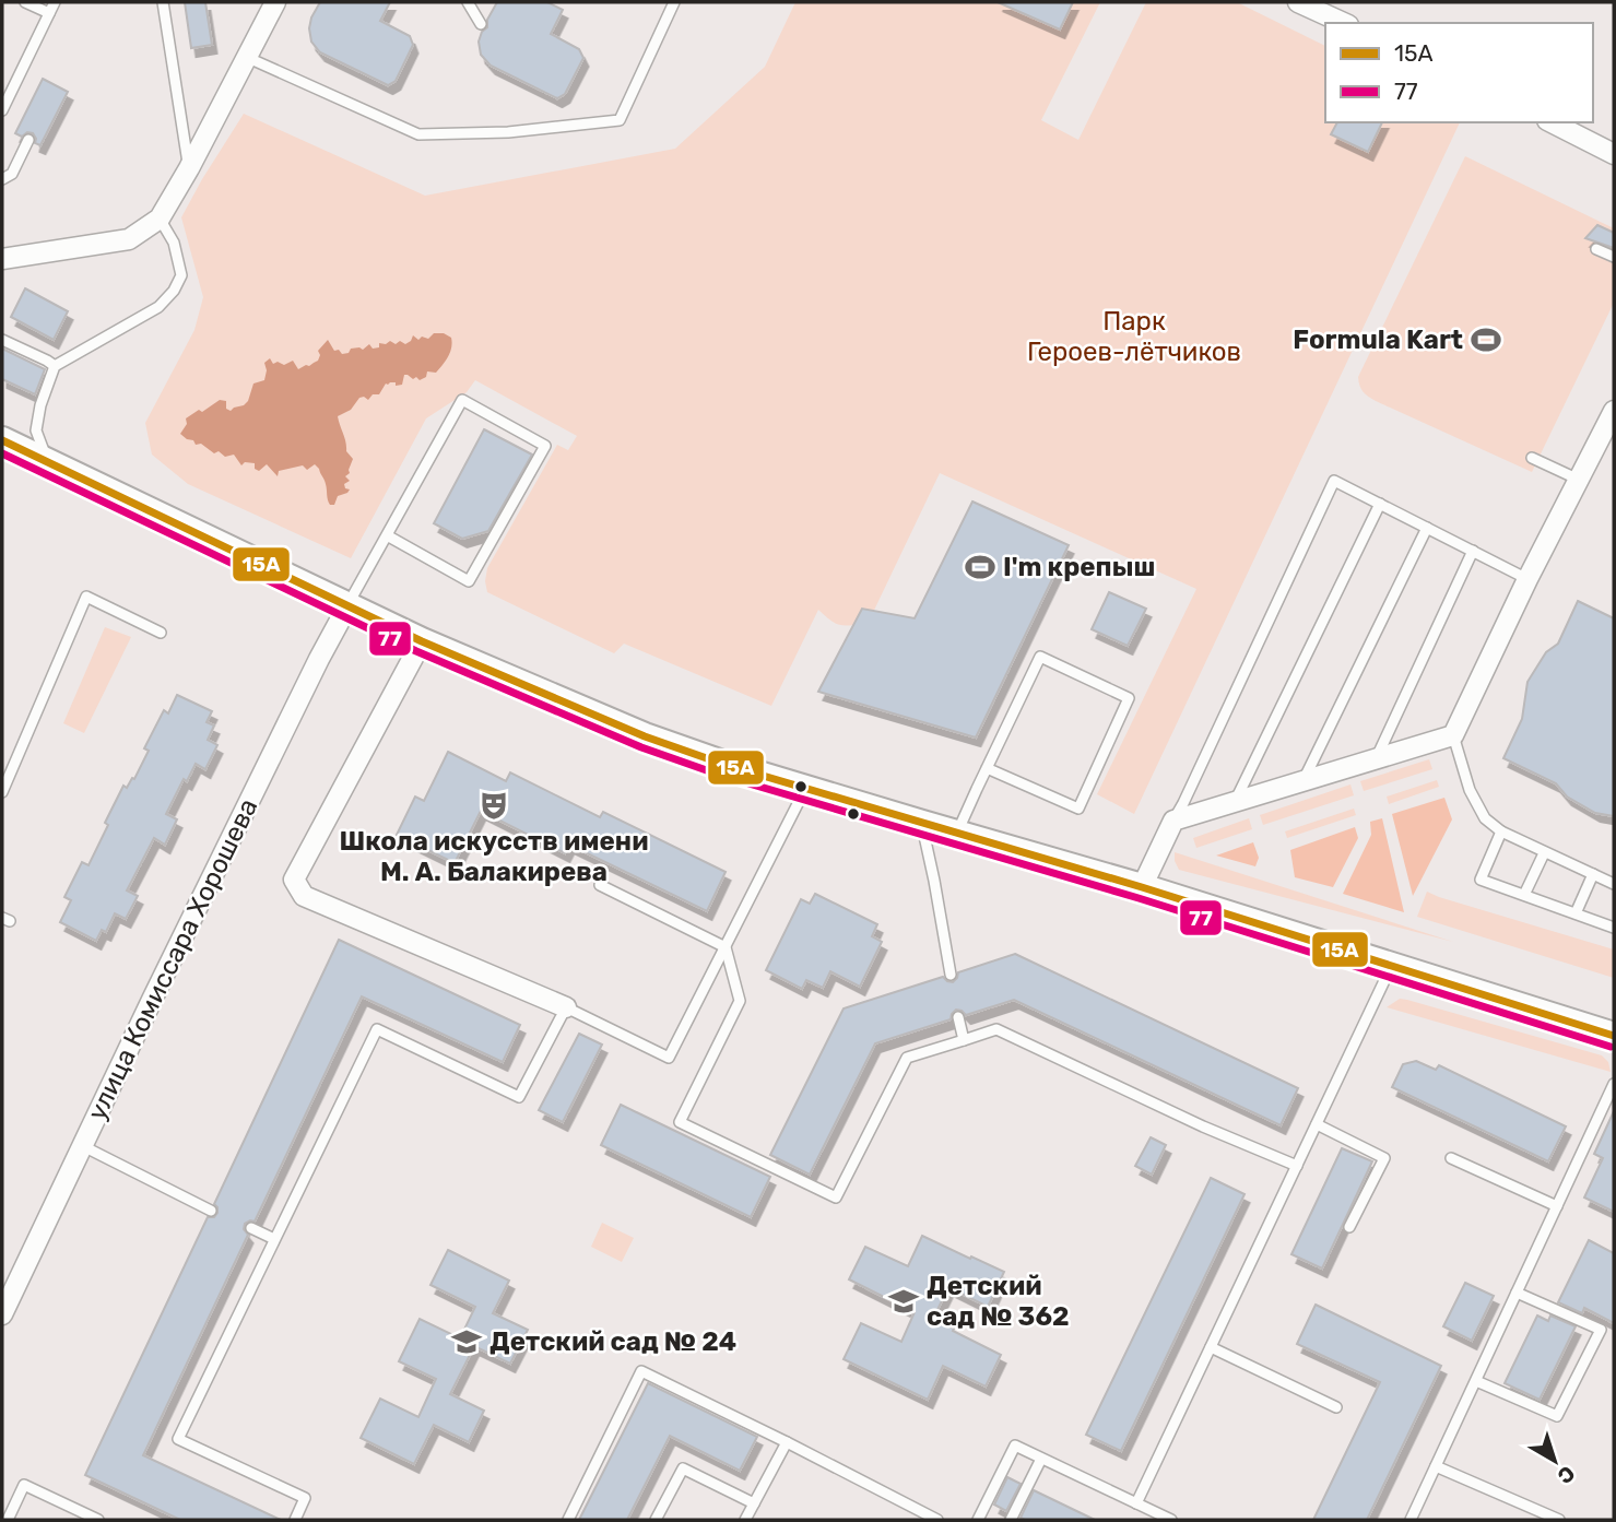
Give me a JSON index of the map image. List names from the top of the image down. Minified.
{"streets":{"street":["улица Комиссара Хорошева"]},"parks":["Парк Героев-лётчиков"],"places":{"sports":["Formula Kart","I'm крепыш"],"theatre":["Школа искусств имени М. А. Балакирева"],"school or university":["Детский сад № 362","Детский сад № 24"]},"lines":["transit line 15А","transit line 77"],"legend":["15А","77"],"north":"bottom right"}
